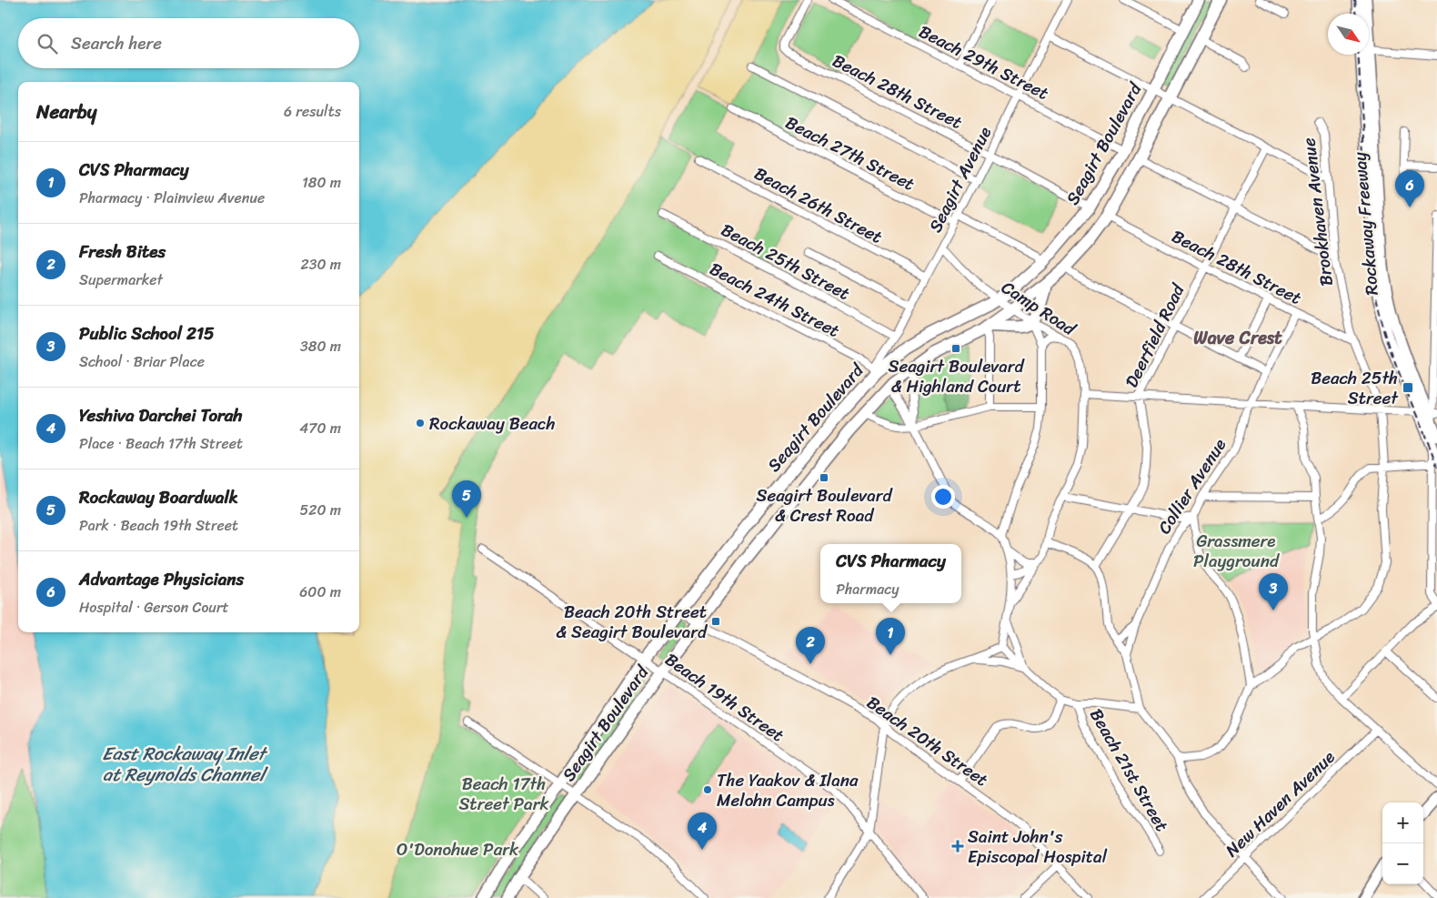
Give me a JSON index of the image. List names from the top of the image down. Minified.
{"streets":{"main road":["Seagirt Boulevard"],"street":["Beach 29th Street","Beach 28th Street","Beach 27th Street","Seagirt Avenue","Beach 26th Street","Brookhaven Avenue","Rockaway Freeway","Beach 25th Street","Beach 24th Street","Camp Road","Deerfield Road","Collier Avenue","Beach 19th Street","Beach 20th Street","Beach 21st Street","New Haven Avenue"]},"crossings":[["Beach 29th Street","Seagirt Boulevard"],["Beach 29th Street","Seagirt Avenue"],["Beach 28th Street","Seagirt Boulevard"],["Beach 28th Street","Seagirt Avenue"],["Beach 28th Street","Brookhaven Avenue"],["Beach 28th Street","Deerfield Road"],["Beach 28th Street","Collier Avenue"],["Seagirt Boulevard","Beach 27th Street"],["Seagirt Boulevard","Seagirt Avenue"],["Seagirt Boulevard","Beach 24th Street"],["Seagirt Boulevard","Camp Road"],["Seagirt Boulevard","Beach 19th Street"],["Seagirt Boulevard","Beach 20th Street"],["Beach 27th Street","Seagirt Avenue"],["Seagirt Avenue","Beach 26th Street"],["Seagirt Avenue","Beach 25th Street"],["Seagirt Avenue","Beach 24th Street"],["Seagirt Avenue","Camp Road"]],"districts":["Wave Crest"],"water":["East Rockaway Inlet at Reynolds Channel"],"parks":["Grassmere Playground","Beach 17th Street Park","O'Donohue Park"],"places":{"transit":["Seagirt Boulevard & Highland Court","Beach 25th Street","Seagirt Boulevard & Crest Road","Beach 20th Street & Seagirt Boulevard"],"other":["Rockaway Beach","The Yaakov & Ilana Melohn Campus"],"health":["Saint John's Episcopal Hospital"]},"north":"bottom right","page":{"search":"Search here","heading":["Nearby","6 results"],"list":[{"mark":"1","name":"CVS Pharmacy","note":"Pharmacy · Plainview Avenue","value":"180 m"},{"mark":"2","name":"Fresh Bites","note":"Supermarket","value":"230 m"},{"mark":"3","name":"Public School 215","note":"School · Briar Place","value":"380 m"},{"mark":"4","name":"Yeshiva Darchei Torah","note":"Place · Beach 17th Street","value":"470 m"},{"mark":"5","name":"Rockaway Boardwalk","note":"Park · Beach 19th Street","value":"520 m"},{"mark":"6","name":"Advantage Physicians","note":"Hospital · Gerson Court","value":"600 m"}],"pins":["6","5","3","1","2","4"],"popup":["CVS Pharmacy","Pharmacy"],"map_buttons":["+","−"]}}
